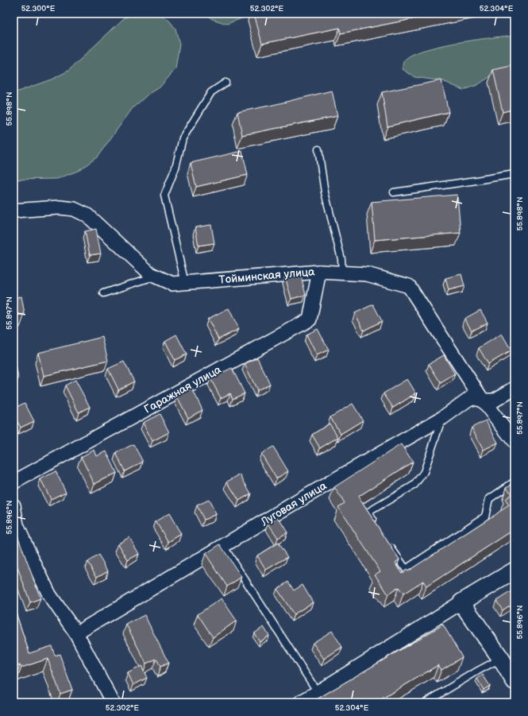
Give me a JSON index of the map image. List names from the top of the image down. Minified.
{"streets":{"street":["Тойминская улица","Гаражная улица","Луговая улица"]},"crossings":[["Тойминская улица","Гаражная улица"],["Тойминская улица","Луговая улица"]],"coordinates":["52.300°E","52.302°E","52.304°E","55.898°N","55.897°N","55.896°N"]}
